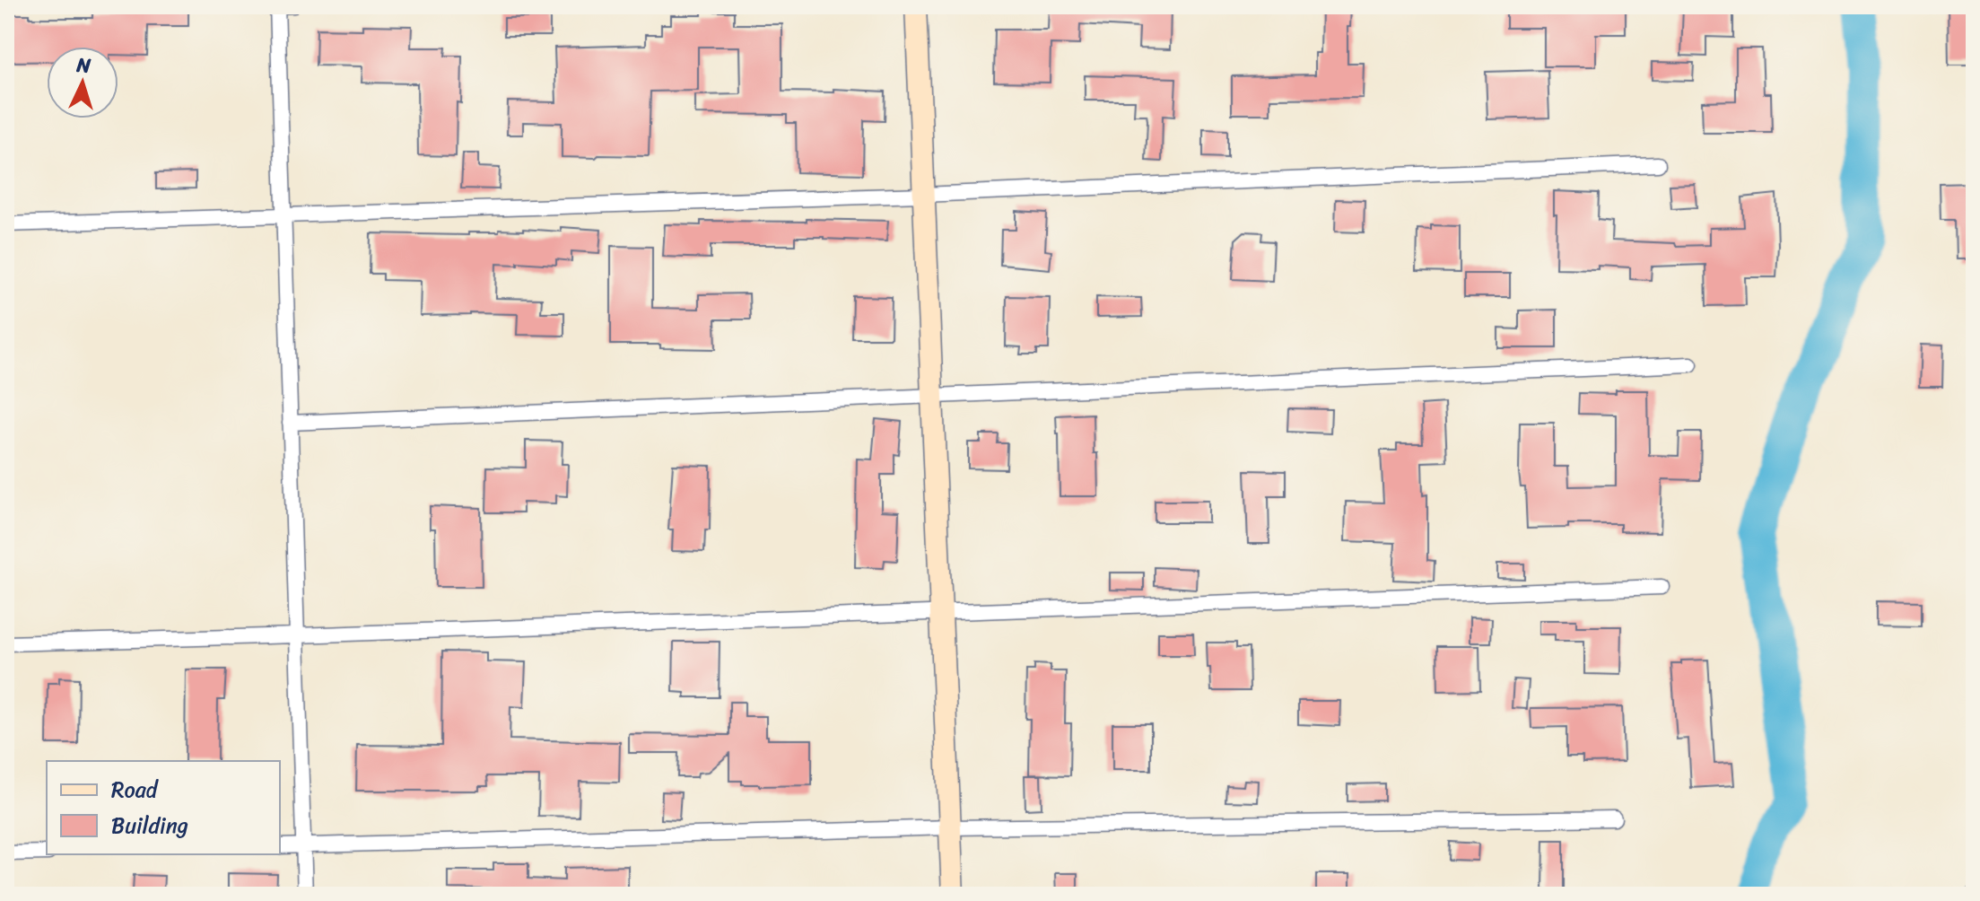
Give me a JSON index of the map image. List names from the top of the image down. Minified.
{"legend":["Road","Building"],"north":"top"}
